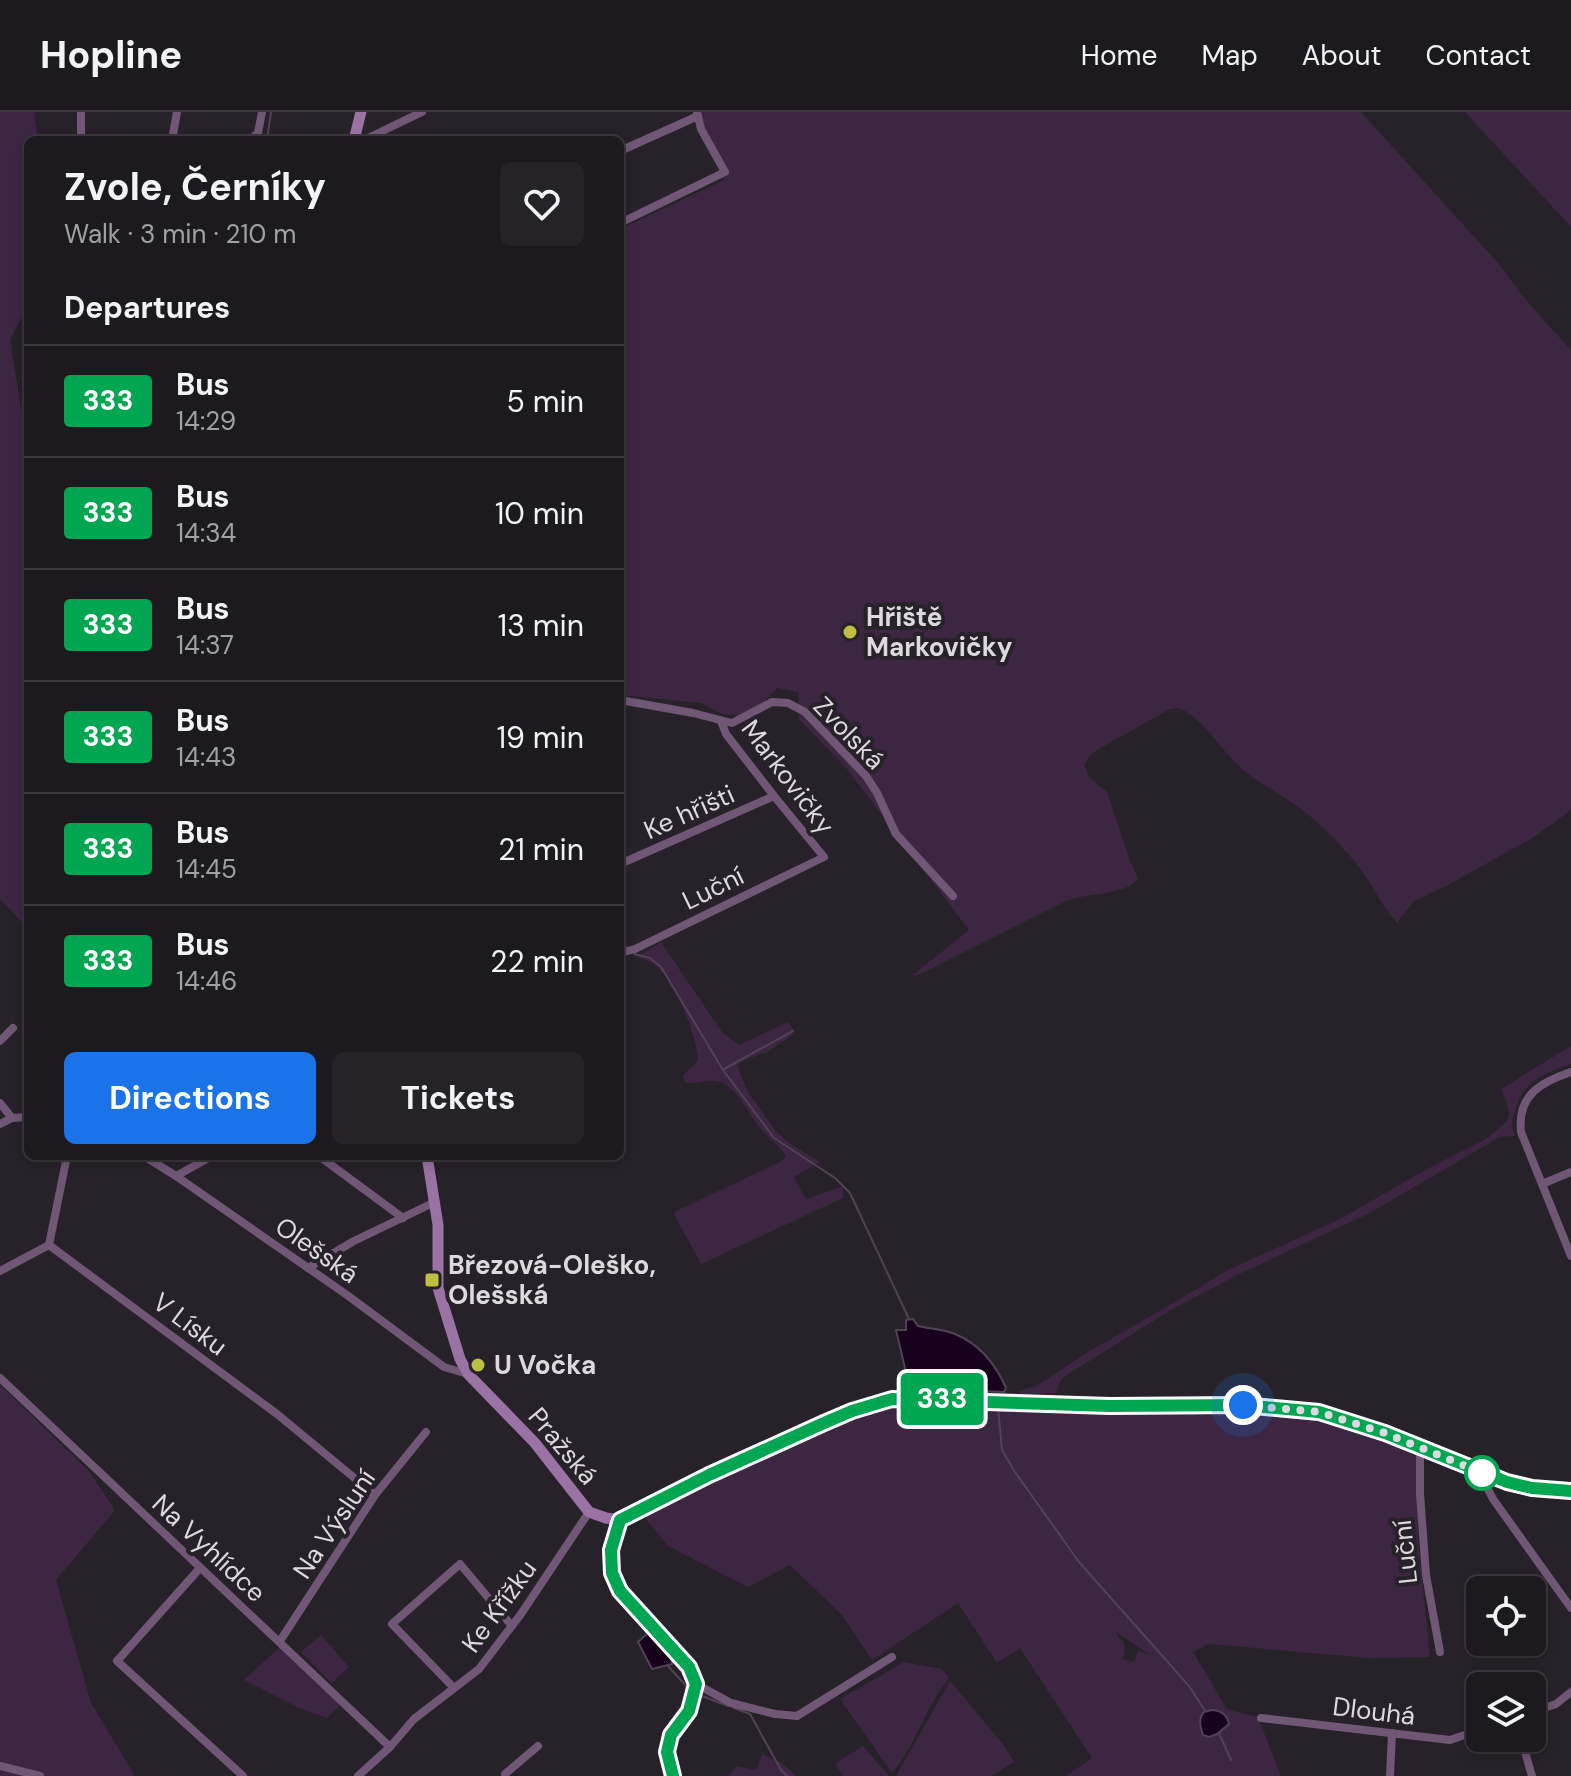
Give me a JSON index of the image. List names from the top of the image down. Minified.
{"streets":{"street":["Zvolská","Markovičky","Ke hřišti","Luční","Olešská","V Lísku","Pražská","Na Výsluní","Na Vyhlídce","Ke Křížku","Dlouhá"]},"crossings":[["Zvolská","Markovičky"],["Markovičky","Ke hřišti"],["Markovičky","Luční"],["Olešská","Pražská"],["V Lísku","Na Výsluní"],["Pražská","Ke Křížku"],["Na Výsluní","Na Vyhlídce"],["Na Vyhlídce","Ke Křížku"]],"places":{"other":["Hřiště Markovičky","U Vočka"],"transit":["Březová-Oleško, Olešská"]},"lines":["bus line 333"],"page":{"header":"Hopline","nav":["Home","Map","About","Contact"],"on_map":"333","heading":[["Zvole, Černíky","Walk · 3 min · 210 m"],"Departures"],"list":[{"mark":"333","name":"Bus","note":"14:29","value":"5 min"},{"mark":"333","name":"Bus","note":"14:34","value":"10 min"},{"mark":"333","name":"Bus","note":"14:37","value":"13 min"},{"mark":"333","name":"Bus","note":"14:43","value":"19 min"},{"mark":"333","name":"Bus","note":"14:45","value":"21 min"},{"mark":"333","name":"Bus","note":"14:46","value":"22 min"}],"buttons":["Directions","Tickets"]}}
